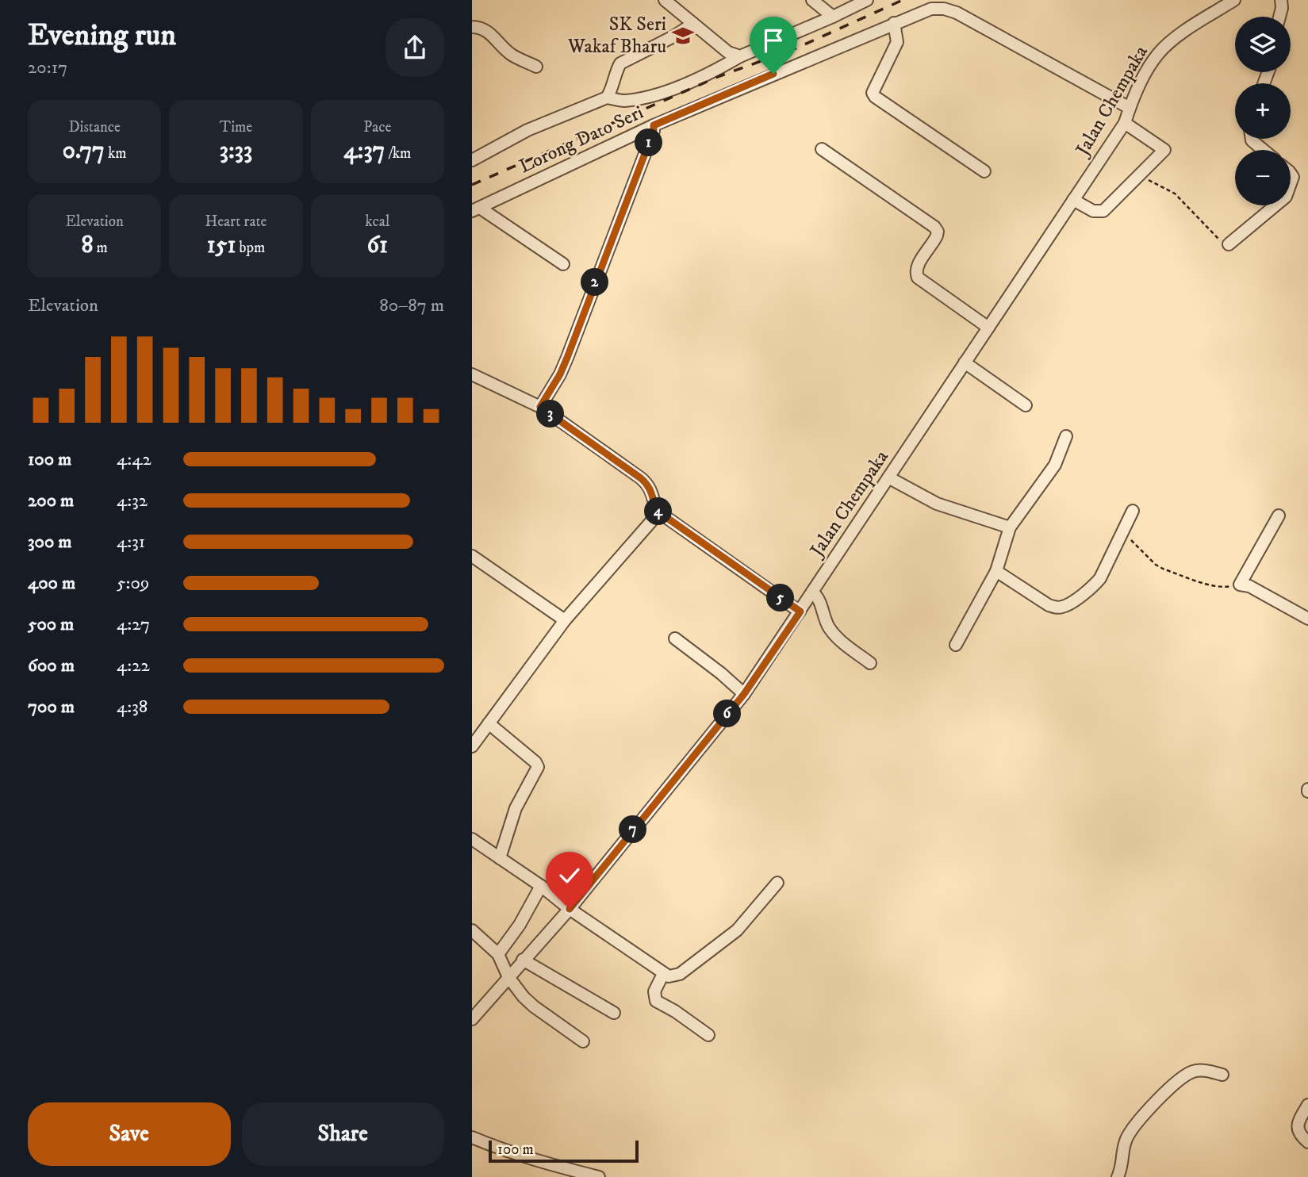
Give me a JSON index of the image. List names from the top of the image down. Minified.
{"streets":{"street":["Jalan Chempaka","Lorong Dato Seri"]},"crossings":[["Jalan Chempaka","Lorong Dato Seri"]],"places":{"school or university":["SK Seri Wakaf Bharu"]},"scale_bar":"100 m","page":{"heading":["Evening run","20:17"],"map_buttons":["+","−"],"stats":[["Distance","0.77 km"],["Time","3:33"],["Pace","4:37 /km"],["Elevation","8 m"],["Heart rate","151 bpm"],["kcal","61"]],"pins":["1","2","3","4","5","6","7"],"chart":["Elevation","80–87 m"],"list":[{"name":"100 m","note":"4:42"},{"name":"200 m","note":"4:32"},{"name":"300 m","note":"4:31"},{"name":"400 m","note":"5:09"},{"name":"500 m","note":"4:27"},{"name":"600 m","note":"4:22"},{"name":"700 m","note":"4:38"}],"buttons":["Save","Share"],"scale":"100 m"}}
